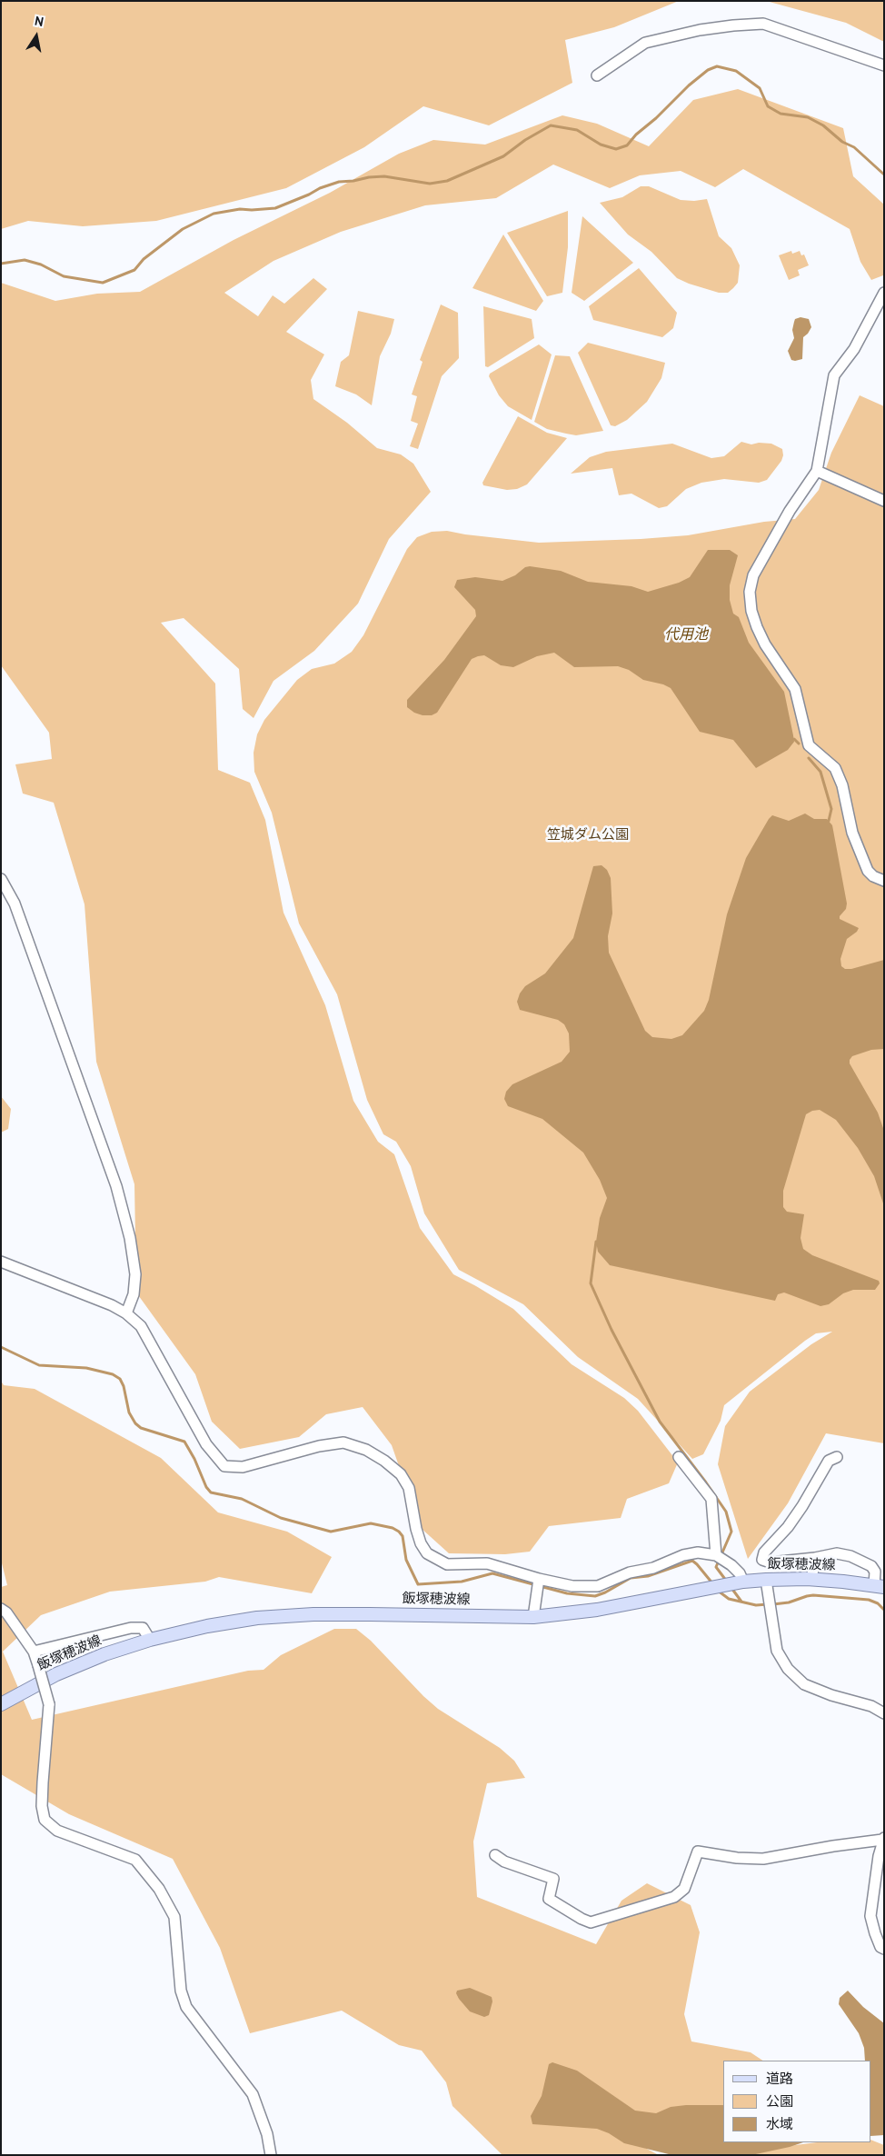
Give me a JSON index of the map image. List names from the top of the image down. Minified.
{"streets":{"main road":["飯塚穂波線"]},"water":["代用池"],"parks":["笠城ダム公園"],"legend":["道路","公園","水域"],"north":"top"}
